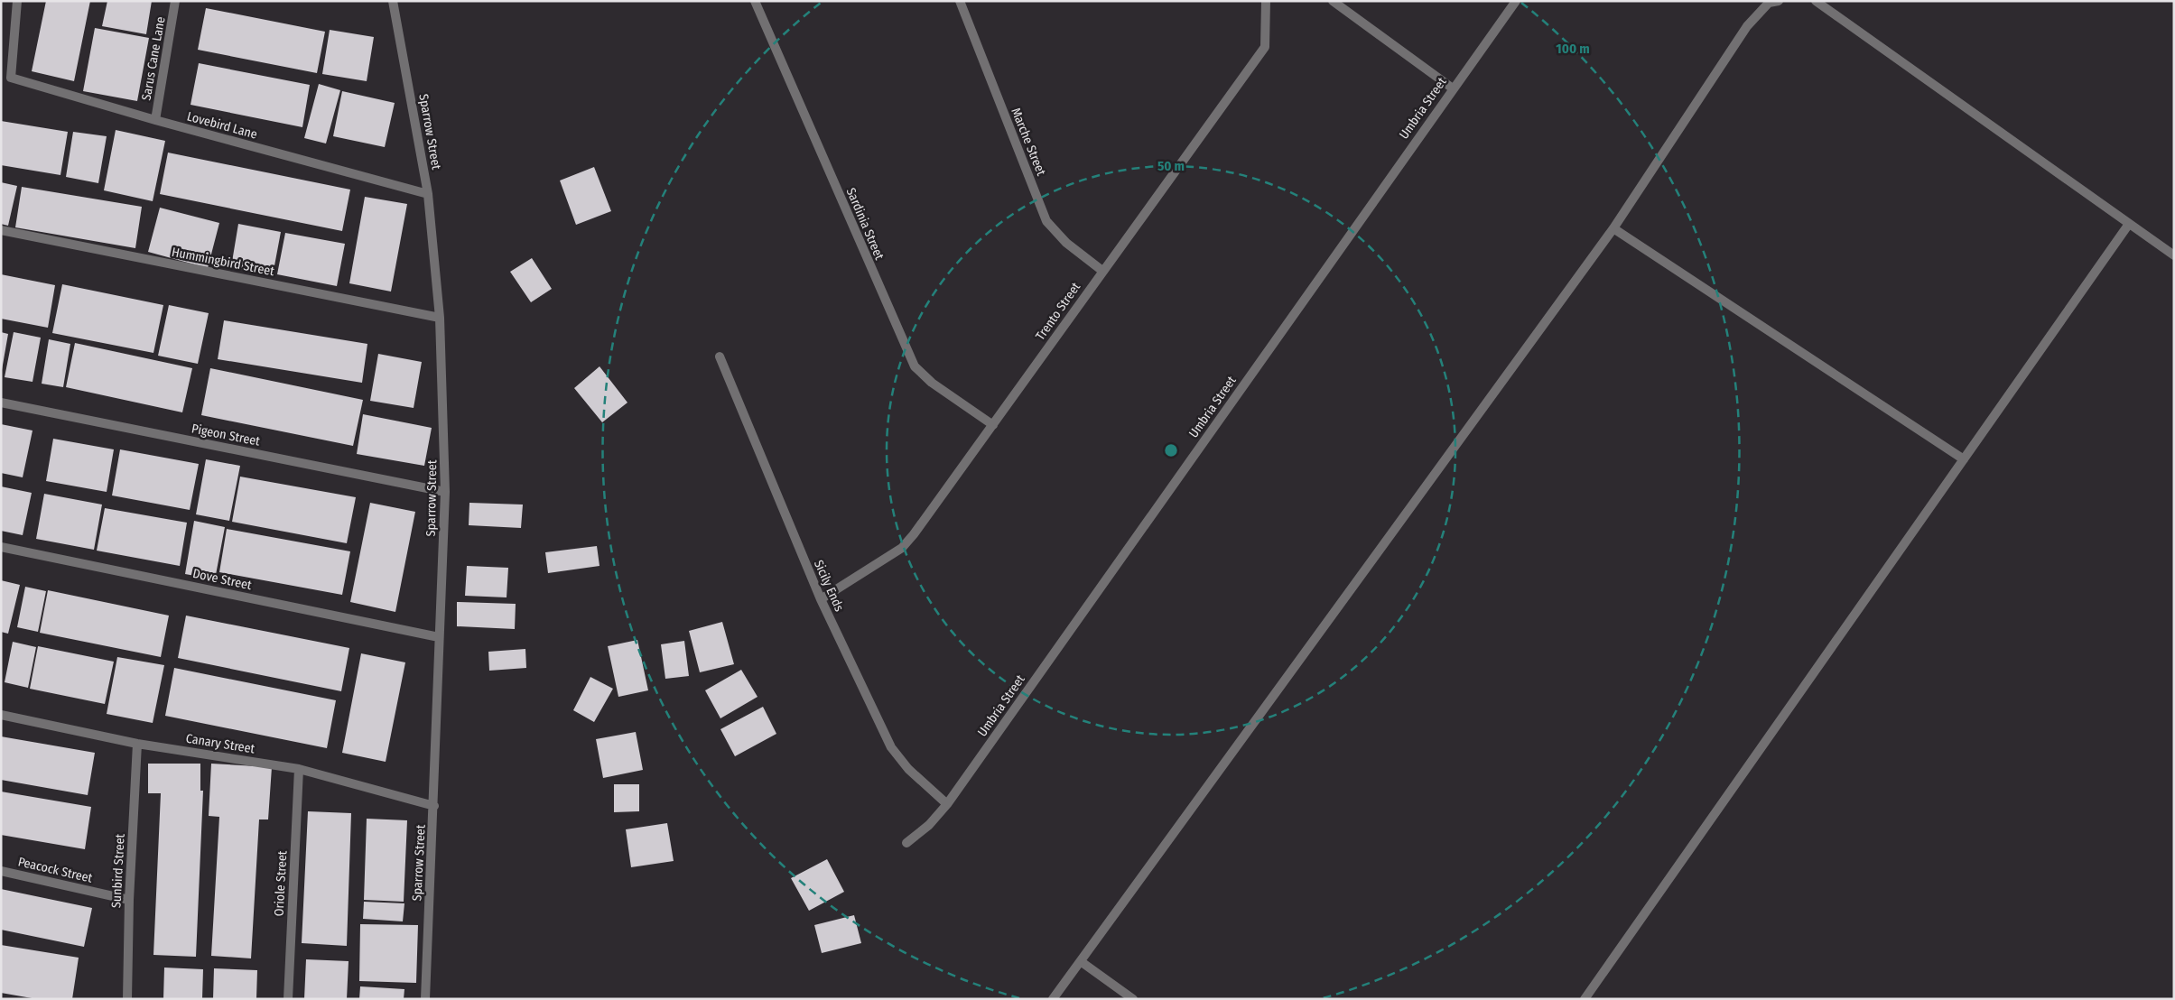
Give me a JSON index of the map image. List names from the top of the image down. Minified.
{"streets":{"street":["Sarus Cane Lane","Umbria Street","Lovebird Lane","Sparrow Street","Marche Street","Sardinia Street","Hummingbird Street","Trento Street","Pigeon Street","Dove Street","Sicily Ends","Canary Street","Peacock Street","Sunbird Street","Oriole Street"]},"crossings":[["Sarus Cane Lane","Lovebird Lane"],["Umbria Street","Sicily Ends"],["Lovebird Lane","Sparrow Street"],["Sparrow Street","Hummingbird Street"],["Sparrow Street","Pigeon Street"],["Sparrow Street","Dove Street"],["Sparrow Street","Canary Street"],["Marche Street","Trento Street"],["Sardinia Street","Trento Street"],["Trento Street","Sicily Ends"],["Canary Street","Sunbird Street"],["Canary Street","Oriole Street"],["Peacock Street","Sunbird Street"]],"rings":["100 m","50 m"]}
